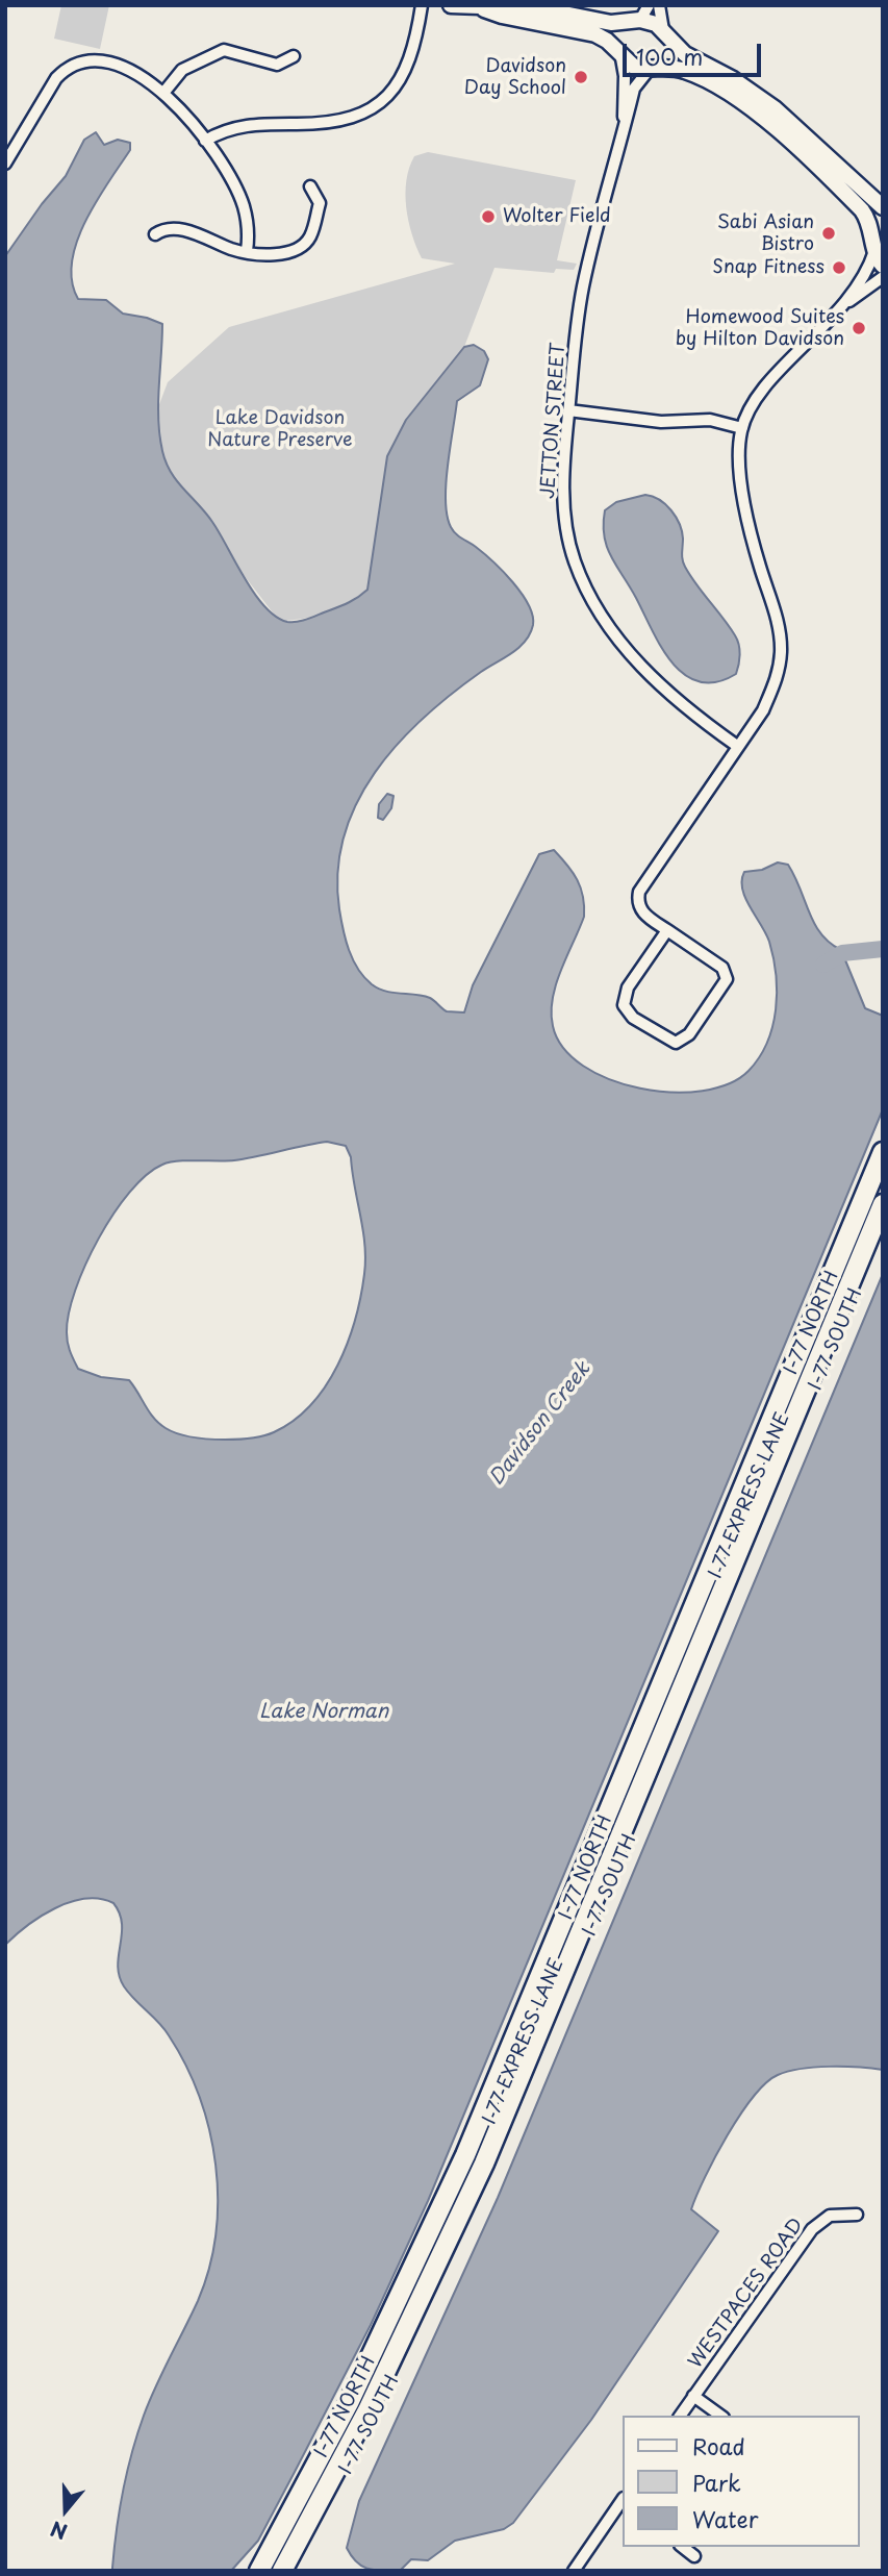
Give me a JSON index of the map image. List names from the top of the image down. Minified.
{"streets":{"highway":["I-77 NORTH","I-77 SOUTH","I 77 EXPRESS LANE"],"street":["JETTON STREET","WESTPACES ROAD"]},"water":["Davidson Creek","Lake Norman"],"parks":["Lake Davidson Nature Preserve"],"places":["Davidson Day School","Wolter Field","Sabi Asian Bistro","Snap Fitness","Homewood Suites by Hilton Davidson"],"legend":["Road","Park","Water"],"scale_bar":"100 m","north":"bottom"}
